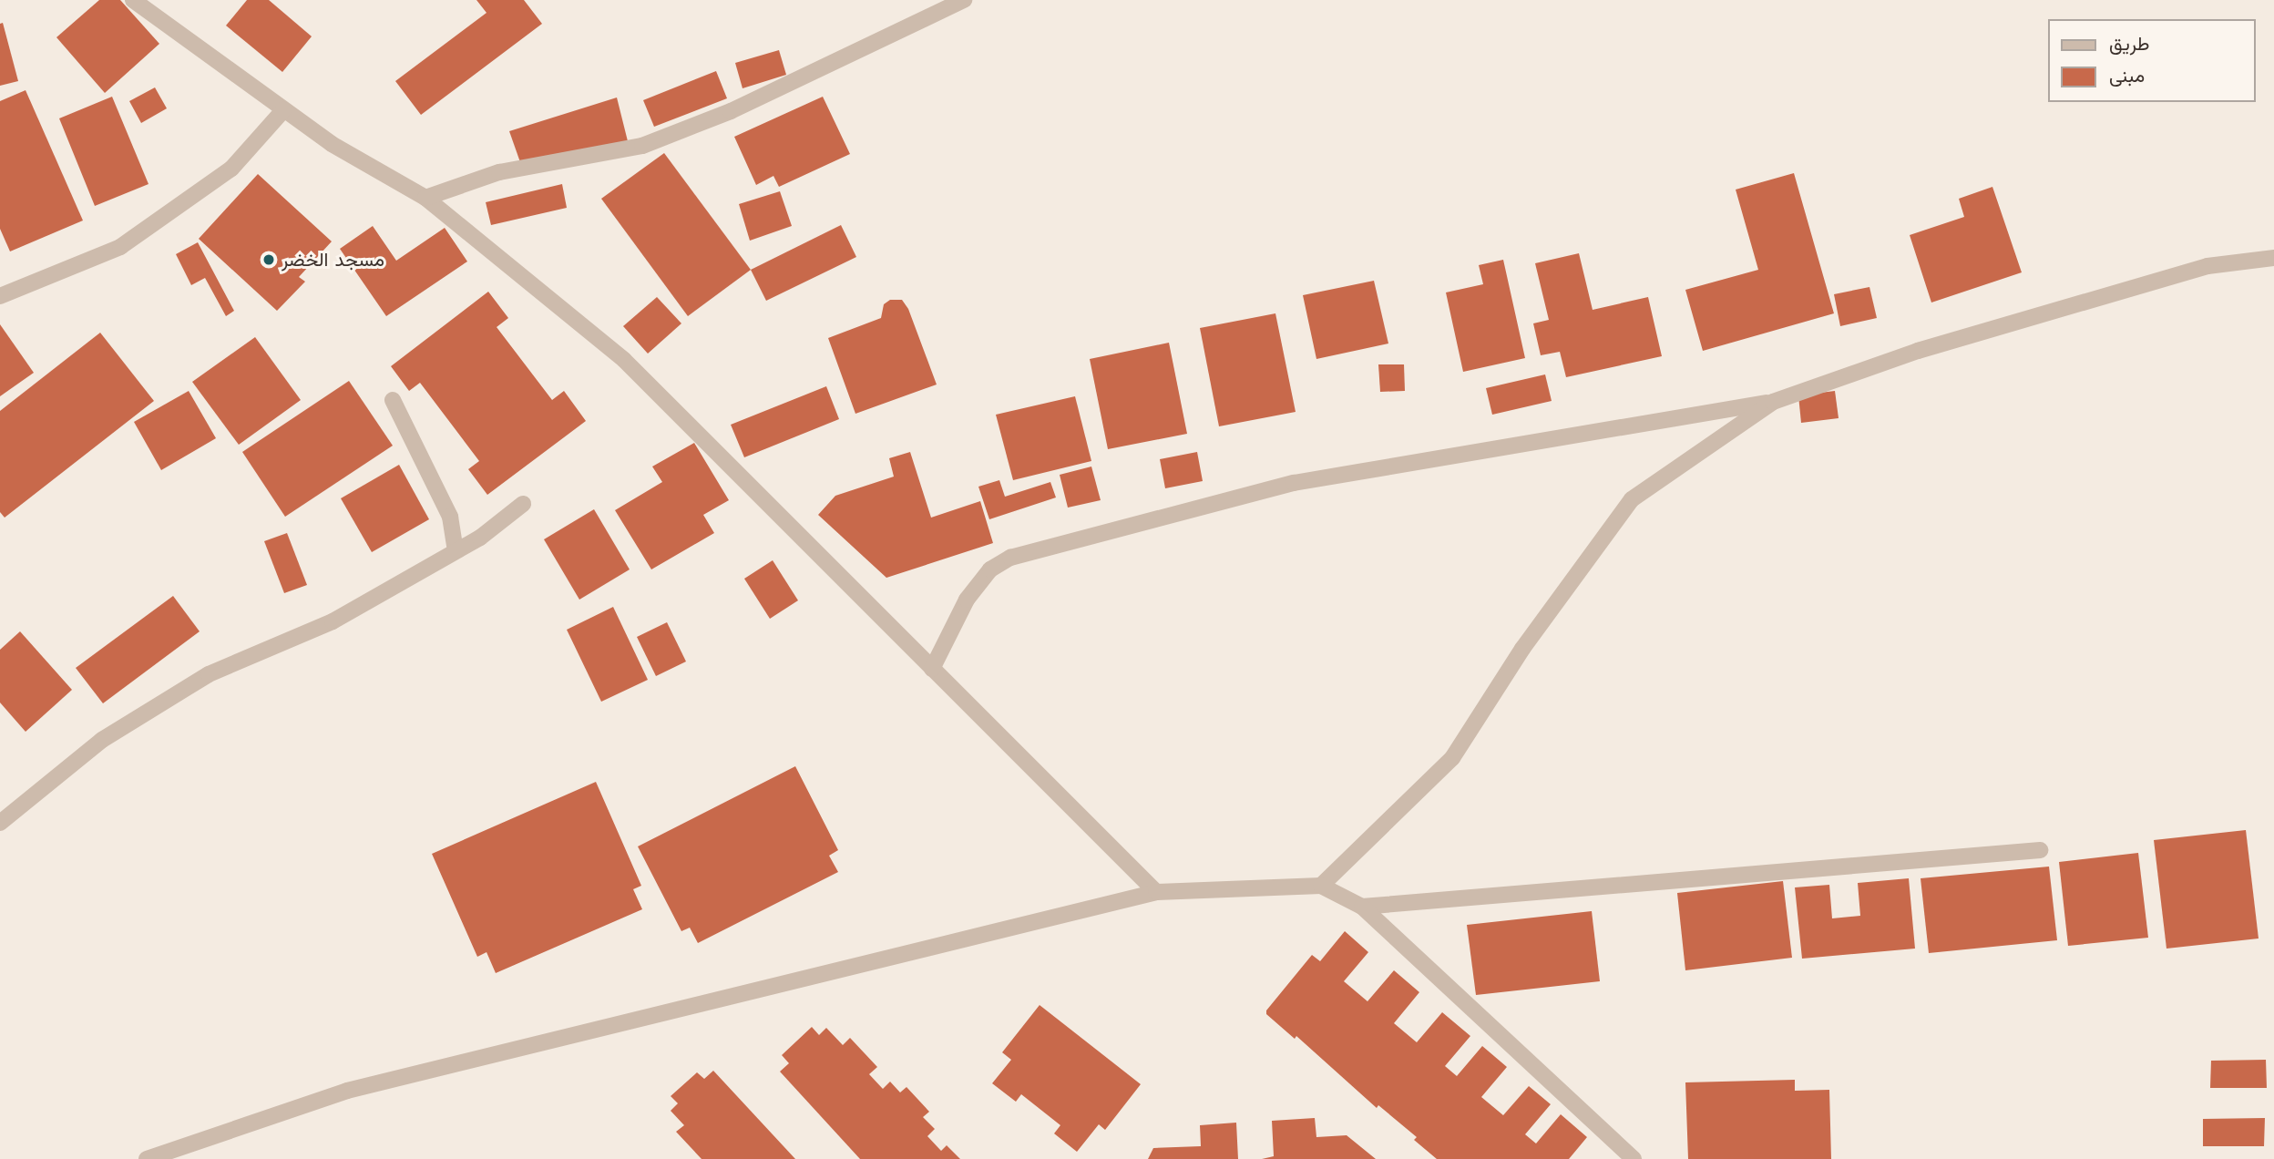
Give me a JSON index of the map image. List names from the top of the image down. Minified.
{"places":["مسجد الخضر"],"legend":["طريق","مبنى"]}
